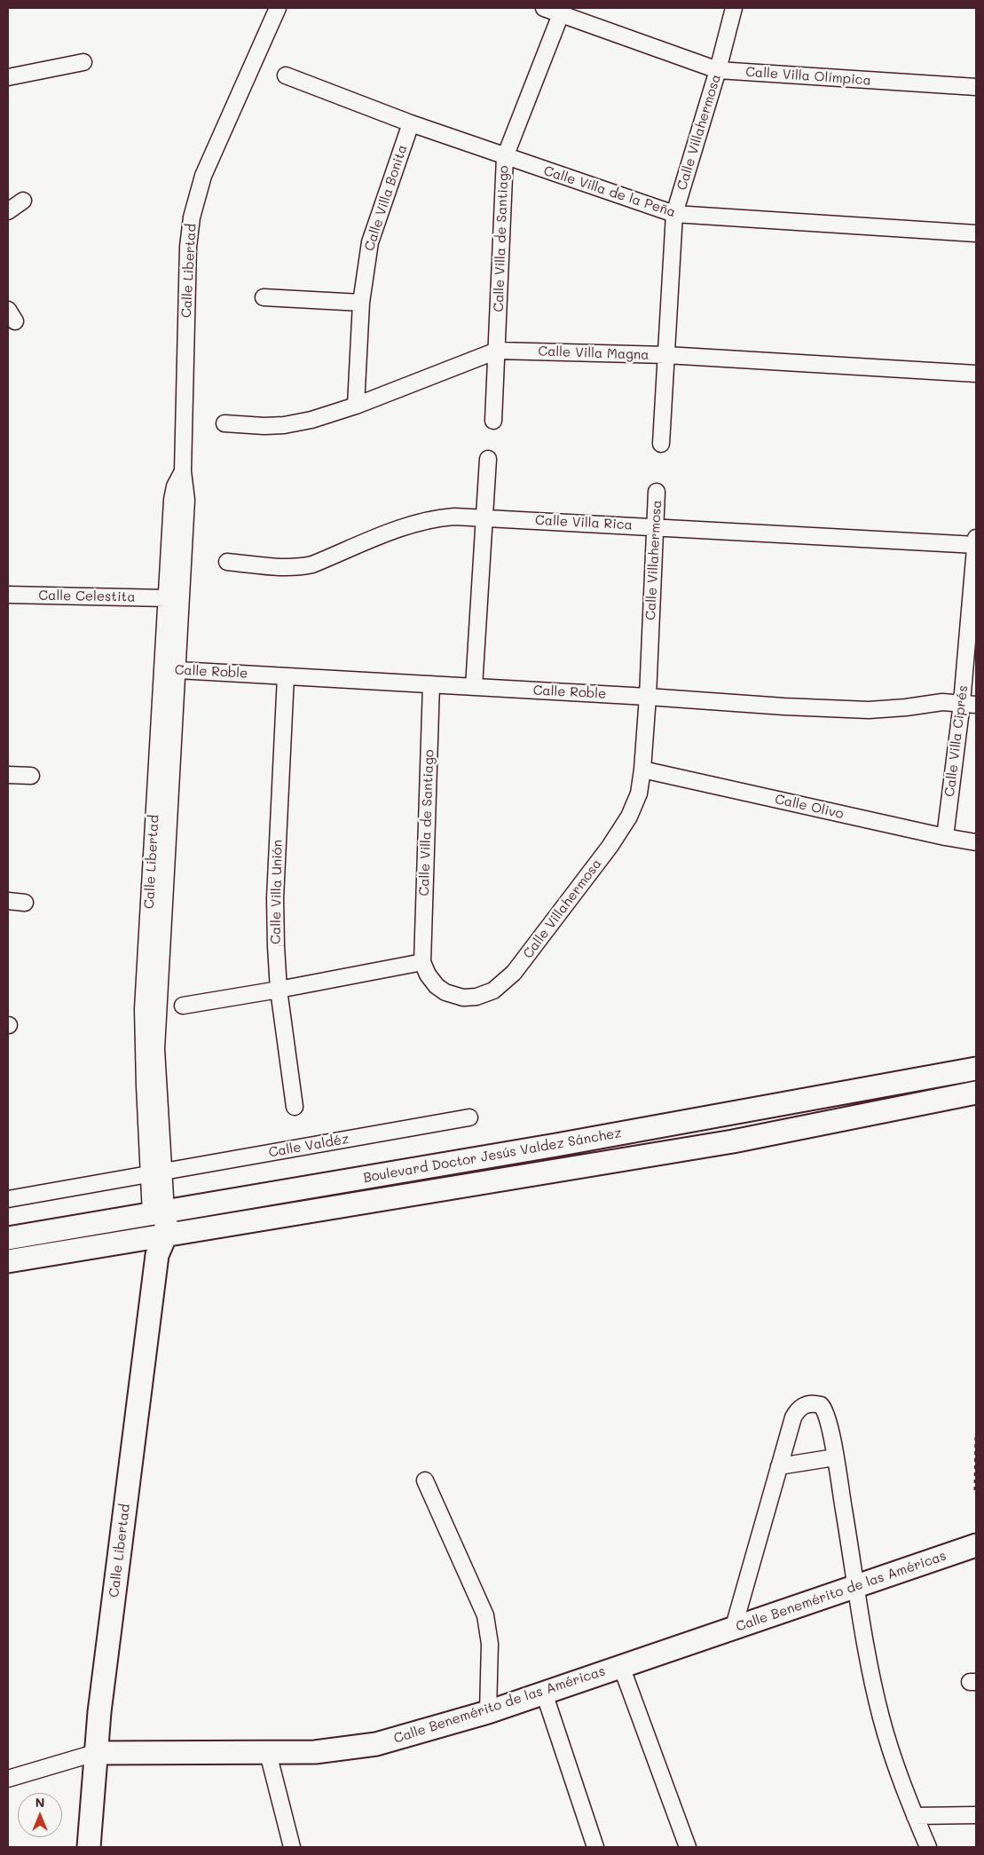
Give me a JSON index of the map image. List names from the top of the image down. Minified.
{"streets":{"main road":["Calle Libertad","Boulevard Doctor Jesús Valdez Sánchez","Calle Benemérito de las Américas"],"street":["Calle Villa Olímpica","Calle Villahermosa","Calle Villa de la Peña","Calle Villa Bonita","Calle Villa de Santiago","Calle Villa Magna","Calle Villa Rica","Calle Celestita","Calle Roble","Calle Villa Ciprés","Calle Olivo","Calle Villa Unión","Calle Valdéz"]},"crossings":[["Calle Villa Olímpica","Calle Villahermosa"],["Calle Villa Olímpica","Calle Villa de Santiago"],["Calle Villahermosa","Calle Villa de la Peña"],["Calle Villahermosa","Calle Villa de Santiago"],["Calle Villahermosa","Calle Villa Magna"],["Calle Villahermosa","Calle Villa Rica"],["Calle Villahermosa","Calle Roble"],["Calle Villahermosa","Calle Olivo"],["Calle Villa de la Peña","Calle Villa Bonita"],["Calle Villa de la Peña","Calle Villa de Santiago"],["Calle Villa Bonita","Calle Villa Magna"],["Calle Villa de Santiago","Calle Villa Magna"],["Calle Villa de Santiago","Calle Roble"],["Calle Libertad","Calle Celestita"],["Calle Libertad","Calle Roble"],["Calle Libertad","Calle Valdéz"],["Calle Libertad","Boulevard Doctor Jesús Valdez Sánchez"],["Calle Libertad","Calle Benemérito de las Américas"],["Calle Villa Rica","Calle Villa Ciprés"],["Calle Roble","Calle Villa Ciprés"],["Calle Roble","Calle Villa Unión"],["Calle Villa Ciprés","Calle Olivo"]],"north":"top"}
